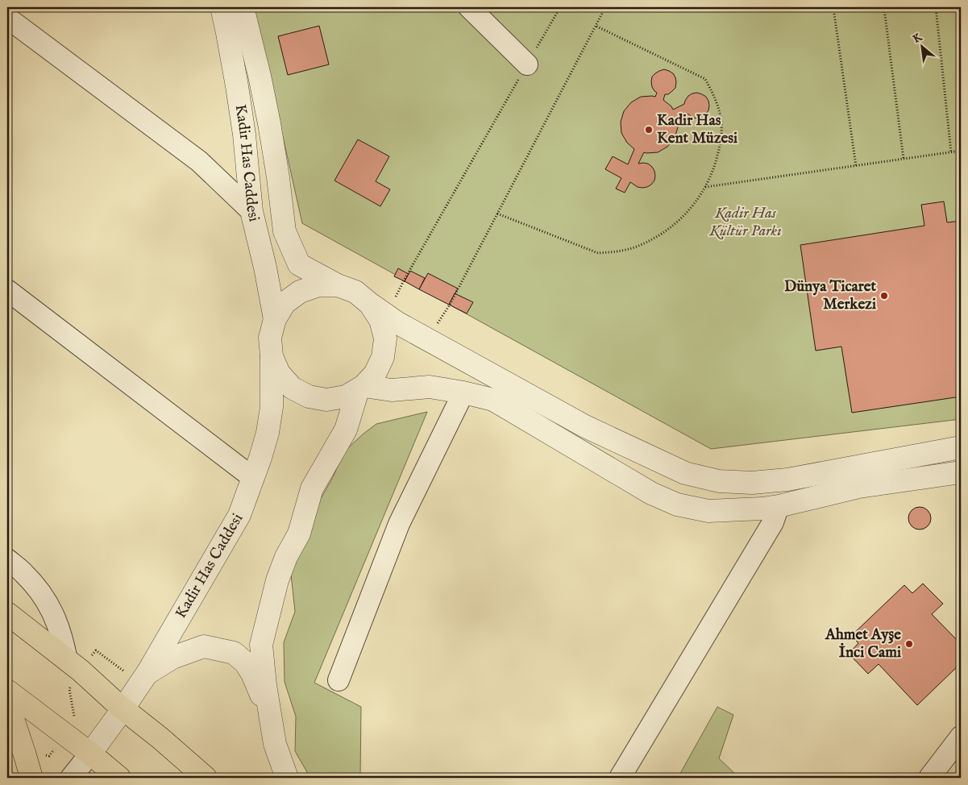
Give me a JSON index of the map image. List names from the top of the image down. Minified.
{"streets":{"street":["Kadir Has Caddesi"]},"parks":["Kadir Has Kültür Parkı"],"places":["Kadir Has Kent Müzesi","Dünya Ticaret Merkezi","Ahmet Ayşe İnci Cami"],"north":"top left"}
